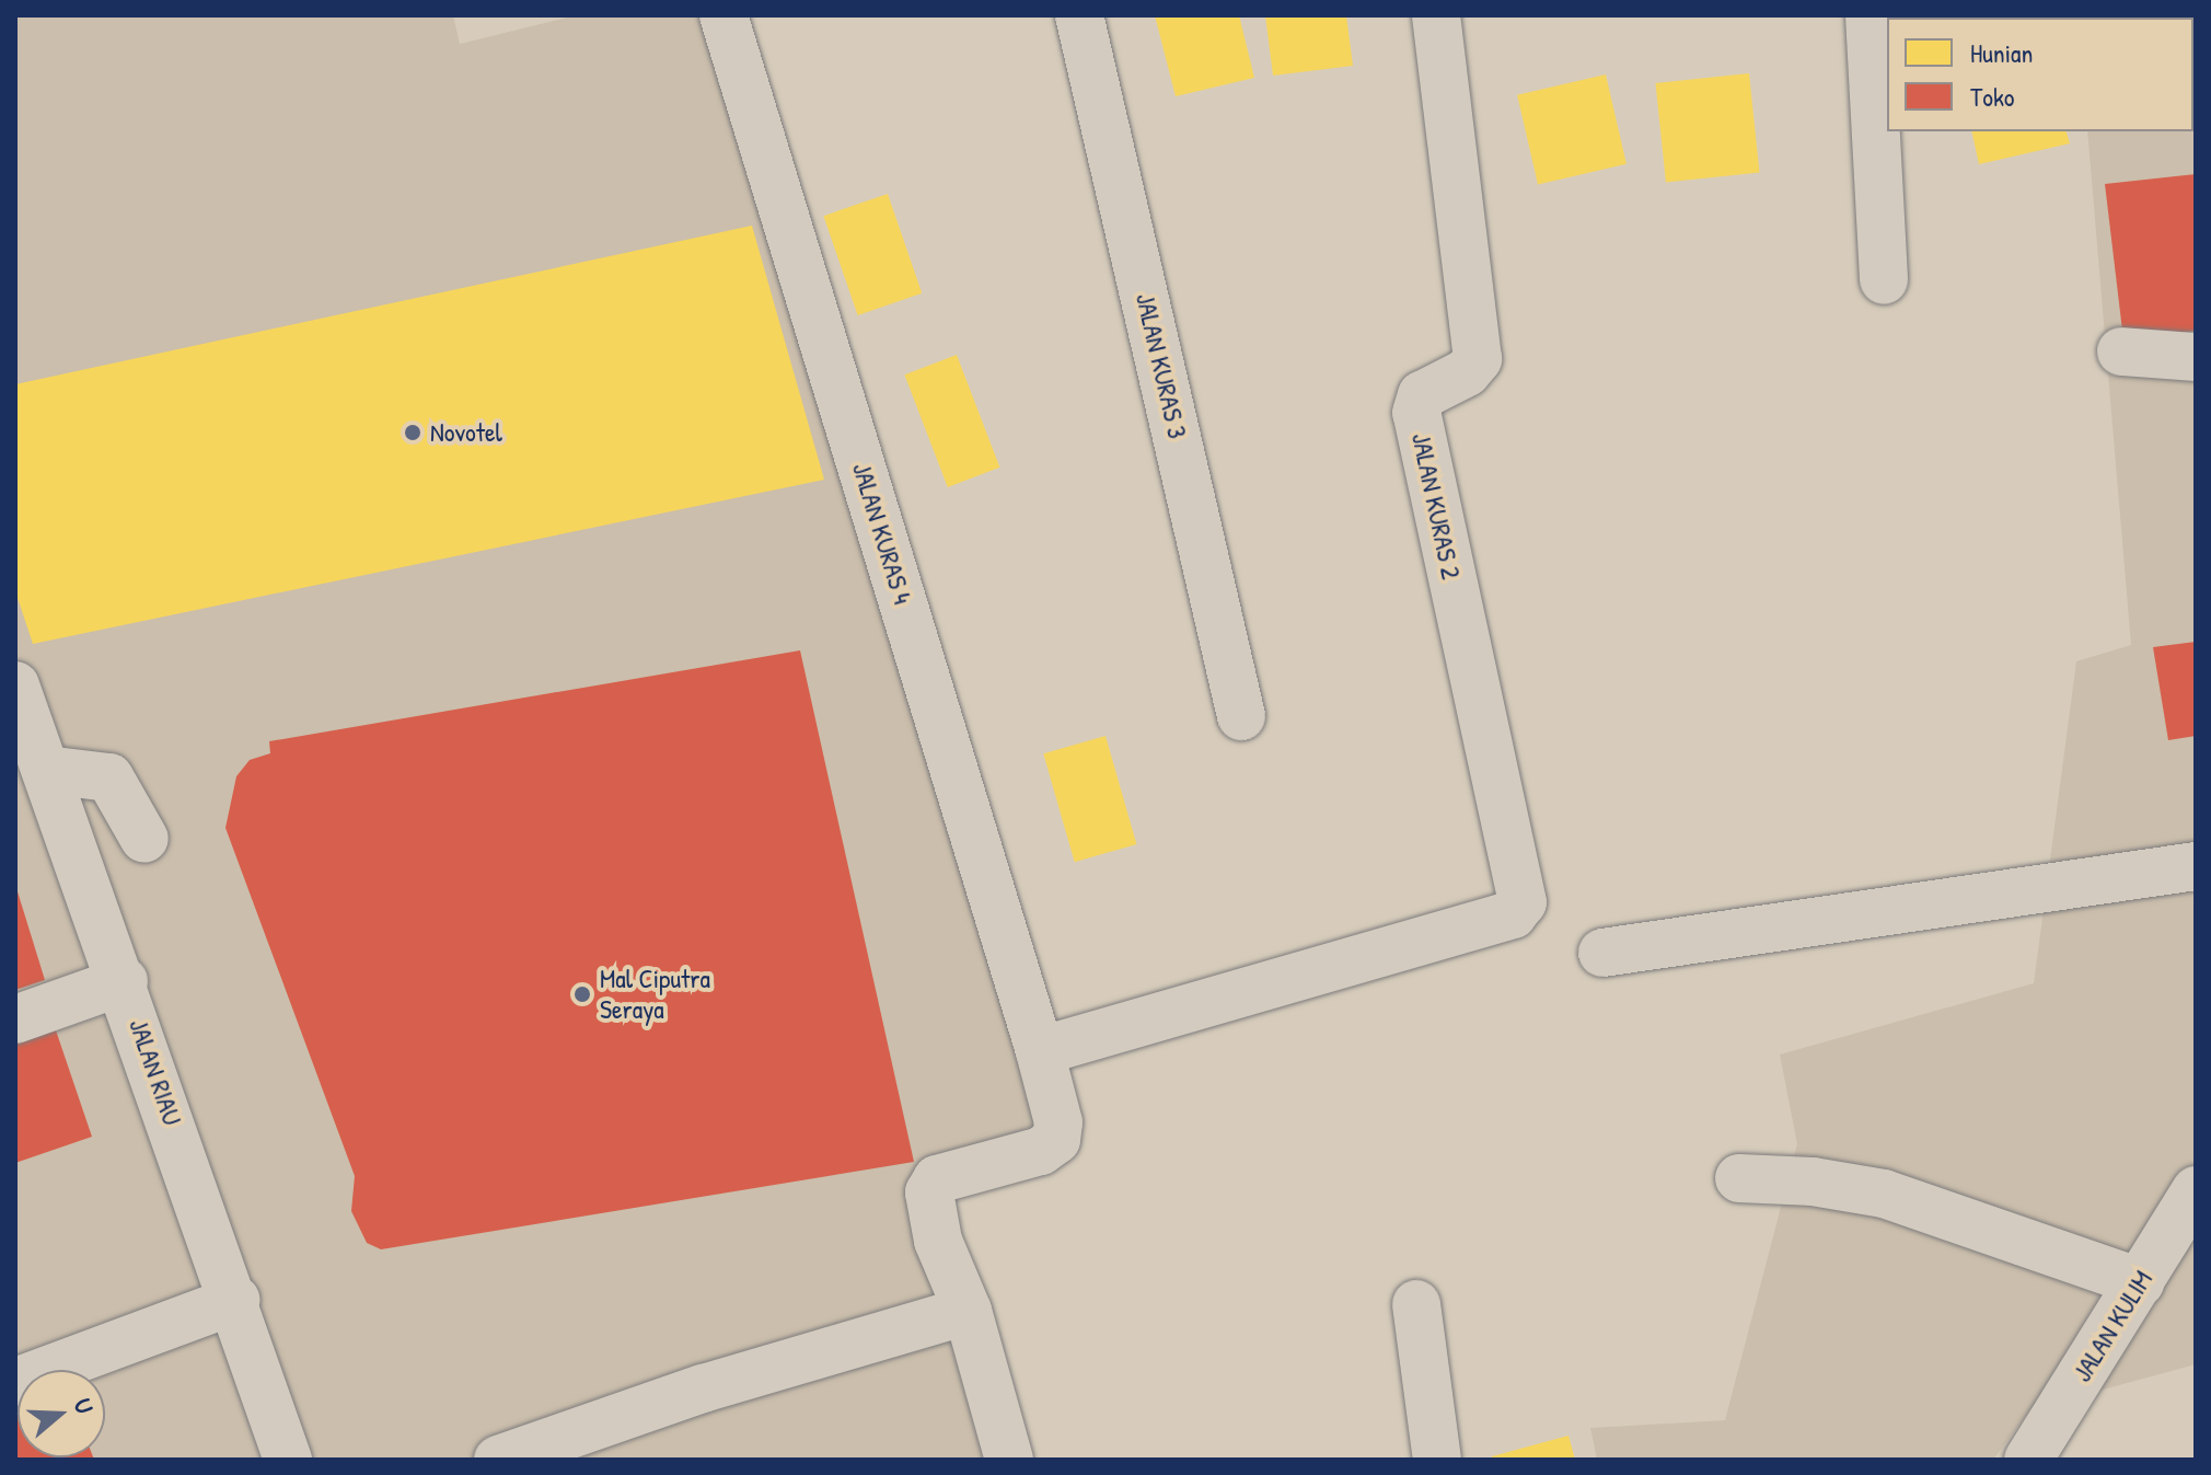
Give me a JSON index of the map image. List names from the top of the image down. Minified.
{"streets":{"street":["JALAN KURAS 3","JALAN KURAS 2","JALAN KURAS 4","JALAN RIAU","JALAN KULIM"]},"crossings":[["JALAN KURAS 2","JALAN KURAS 4"]],"places":["Novotel","Mal Ciputra Seraya"],"legend":["Hunian","Toko"],"north":"right"}
